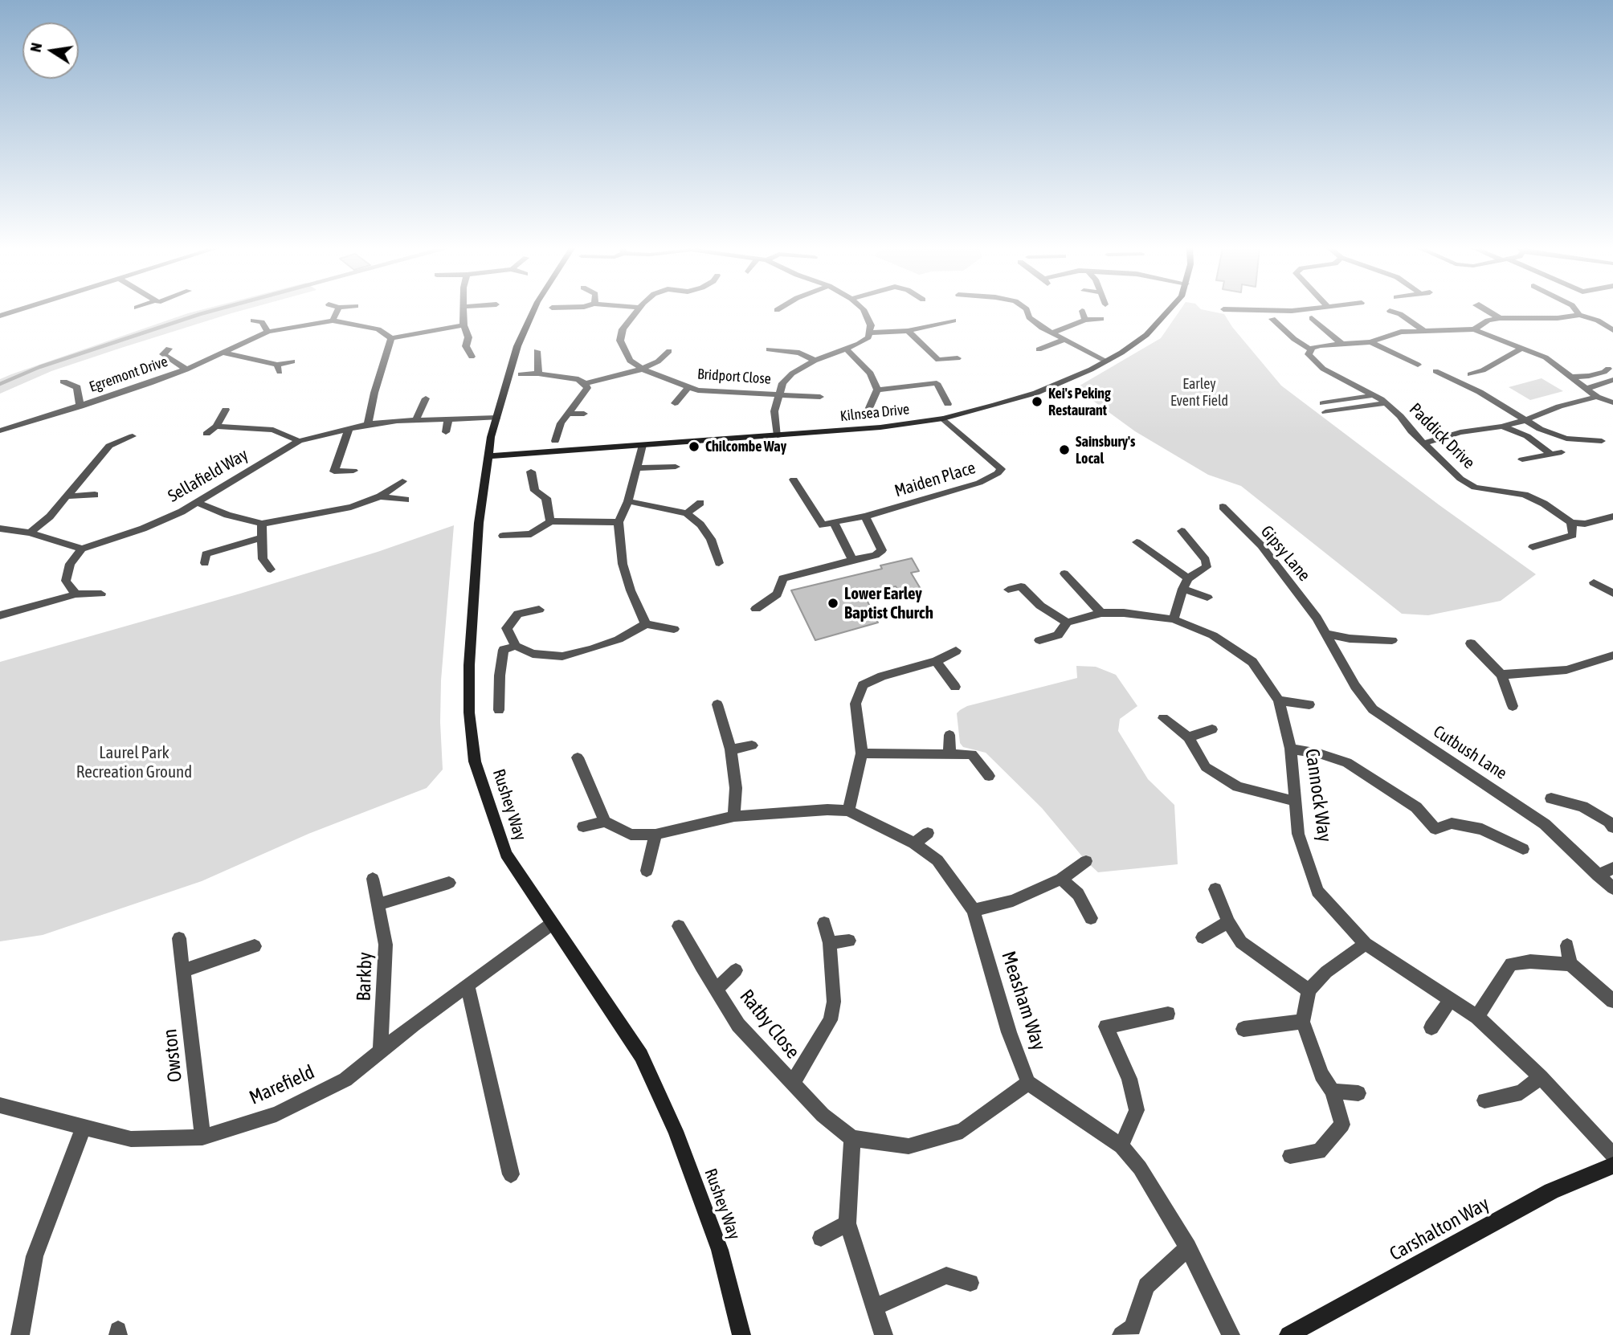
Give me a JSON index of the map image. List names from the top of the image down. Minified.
{"streets":{"street":["Egremont Drive","Bridport Close","Kilnsea Drive","Paddick Drive","Sellafield Way","Maiden Place","Gipsy Lane","Cutbush Lane","Cannock Way","Rushey Way","Barkby","Measham Way","Ratby Close","Owston","Marefield","Carshalton Way"]},"crossings":[["Kilnsea Drive","Maiden Place"],["Kilnsea Drive","Rushey Way"],["Sellafield Way","Rushey Way"],["Gipsy Lane","Cutbush Lane"],["Rushey Way","Marefield"],["Barkby","Marefield"],["Measham Way","Ratby Close"],["Owston","Marefield"]],"parks":["Earley Event Field","Laurel Park Recreation Ground"],"places":["Kei's Peking Restaurant","Chilcombe Way","Sainsbury's Local","Lower Earley Baptist Church"],"north":"left"}
